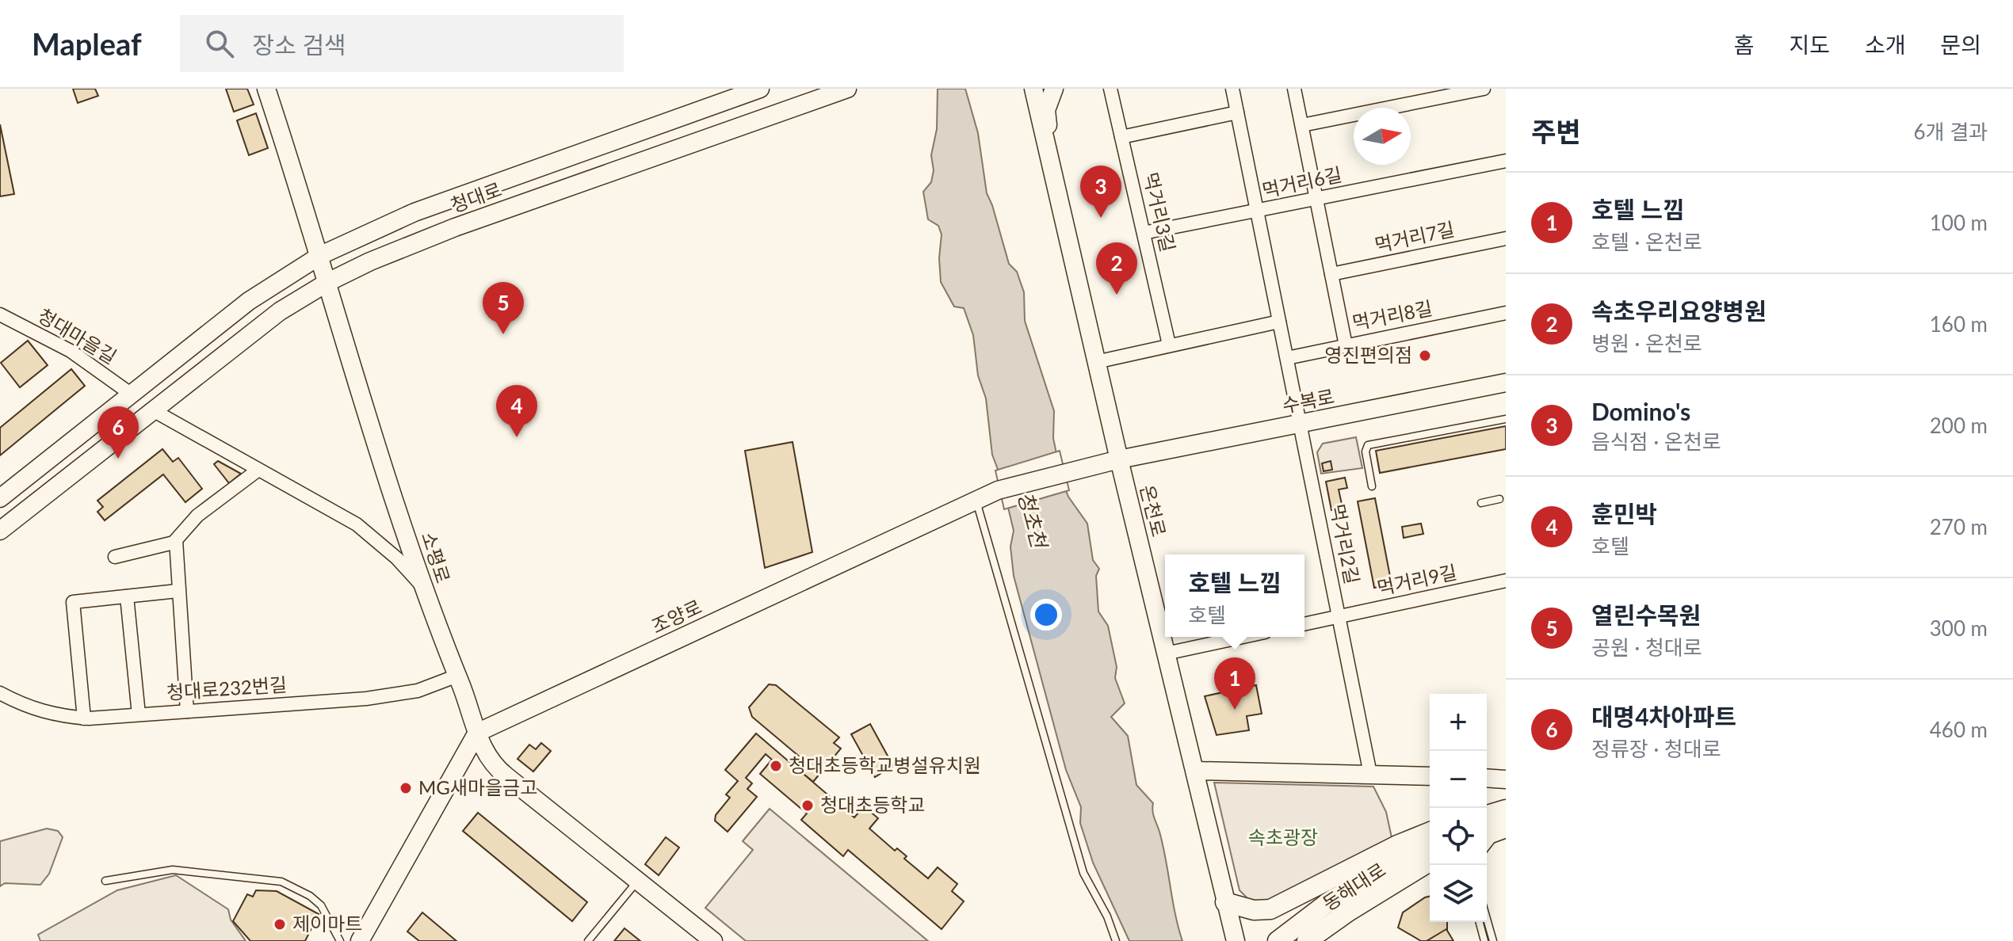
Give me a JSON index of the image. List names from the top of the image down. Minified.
{"streets":{"main road":["동해대로"],"street":["먹거리6길","청대로","먹거리3길","먹거리7길","먹거리8길","청대마을길","수복로","온천로","먹거리2길","소평로","먹거리9길","조양로","청대로232번길"]},"crossings":[["먹거리6길","먹거리2길"],["청대로","청대마을길"],["청대로","소평로"],["먹거리8길","먹거리2길"],["수복로","온천로"],["수복로","먹거리2길"],["수복로","조양로"],["온천로","조양로"],["먹거리2길","먹거리9길"],["소평로","조양로"],["소평로","청대로232번길"]],"water":["청초천"],"parks":["속초광장"],"places":["영진편의점","청대초등학교병설유치원","MG새마을금고","청대초등학교","제이마트"],"north":"right","page":{"header":"Mapleaf","search":"장소 검색","nav":["홈","지도","소개","문의"],"heading":["주변","6개 결과"],"pins":["3","2","5","4","6","1"],"list":[{"mark":"1","name":"호텔 느낌","note":"호텔 · 온천로","value":"100 m"},{"mark":"2","name":"속초우리요양병원","note":"병원 · 온천로","value":"160 m"},{"mark":"3","name":"Domino's","note":"음식점 · 온천로","value":"200 m"},{"mark":"4","name":"훈민박","note":"호텔","value":"270 m"},{"mark":"5","name":"열린수목원","note":"공원 · 청대로","value":"300 m"},{"mark":"6","name":"대명4차아파트","note":"정류장 · 청대로","value":"460 m"}],"popup":["호텔 느낌","호텔"],"map_buttons":["+","−"]}}
